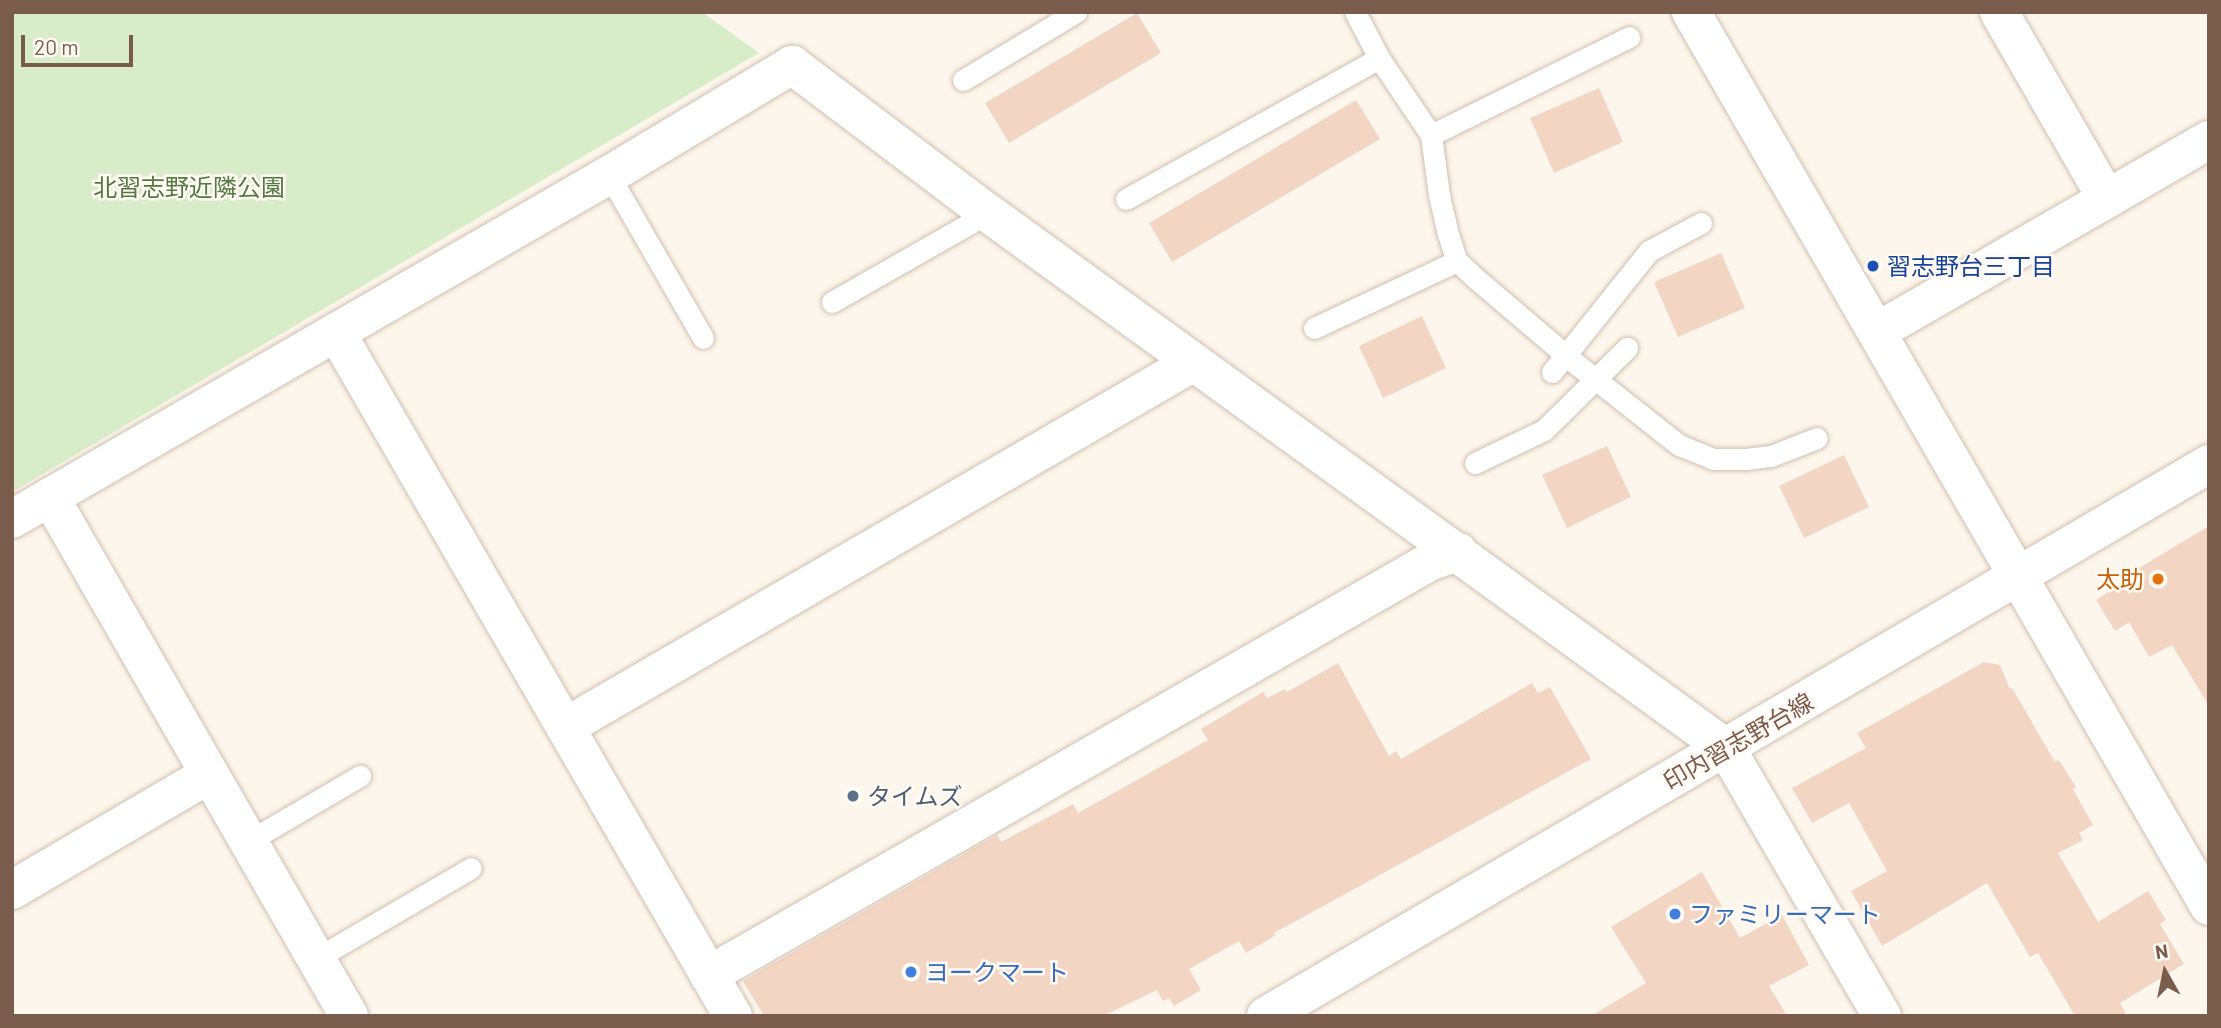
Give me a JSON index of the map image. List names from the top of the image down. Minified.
{"streets":{"street":["印内習志野台線"]},"parks":["北習志野近隣公園"],"places":["習志野台三丁目","太助","タイムズ","ファミリーマート","ヨークマート"],"scale_bar":"20 m","north":"top"}
